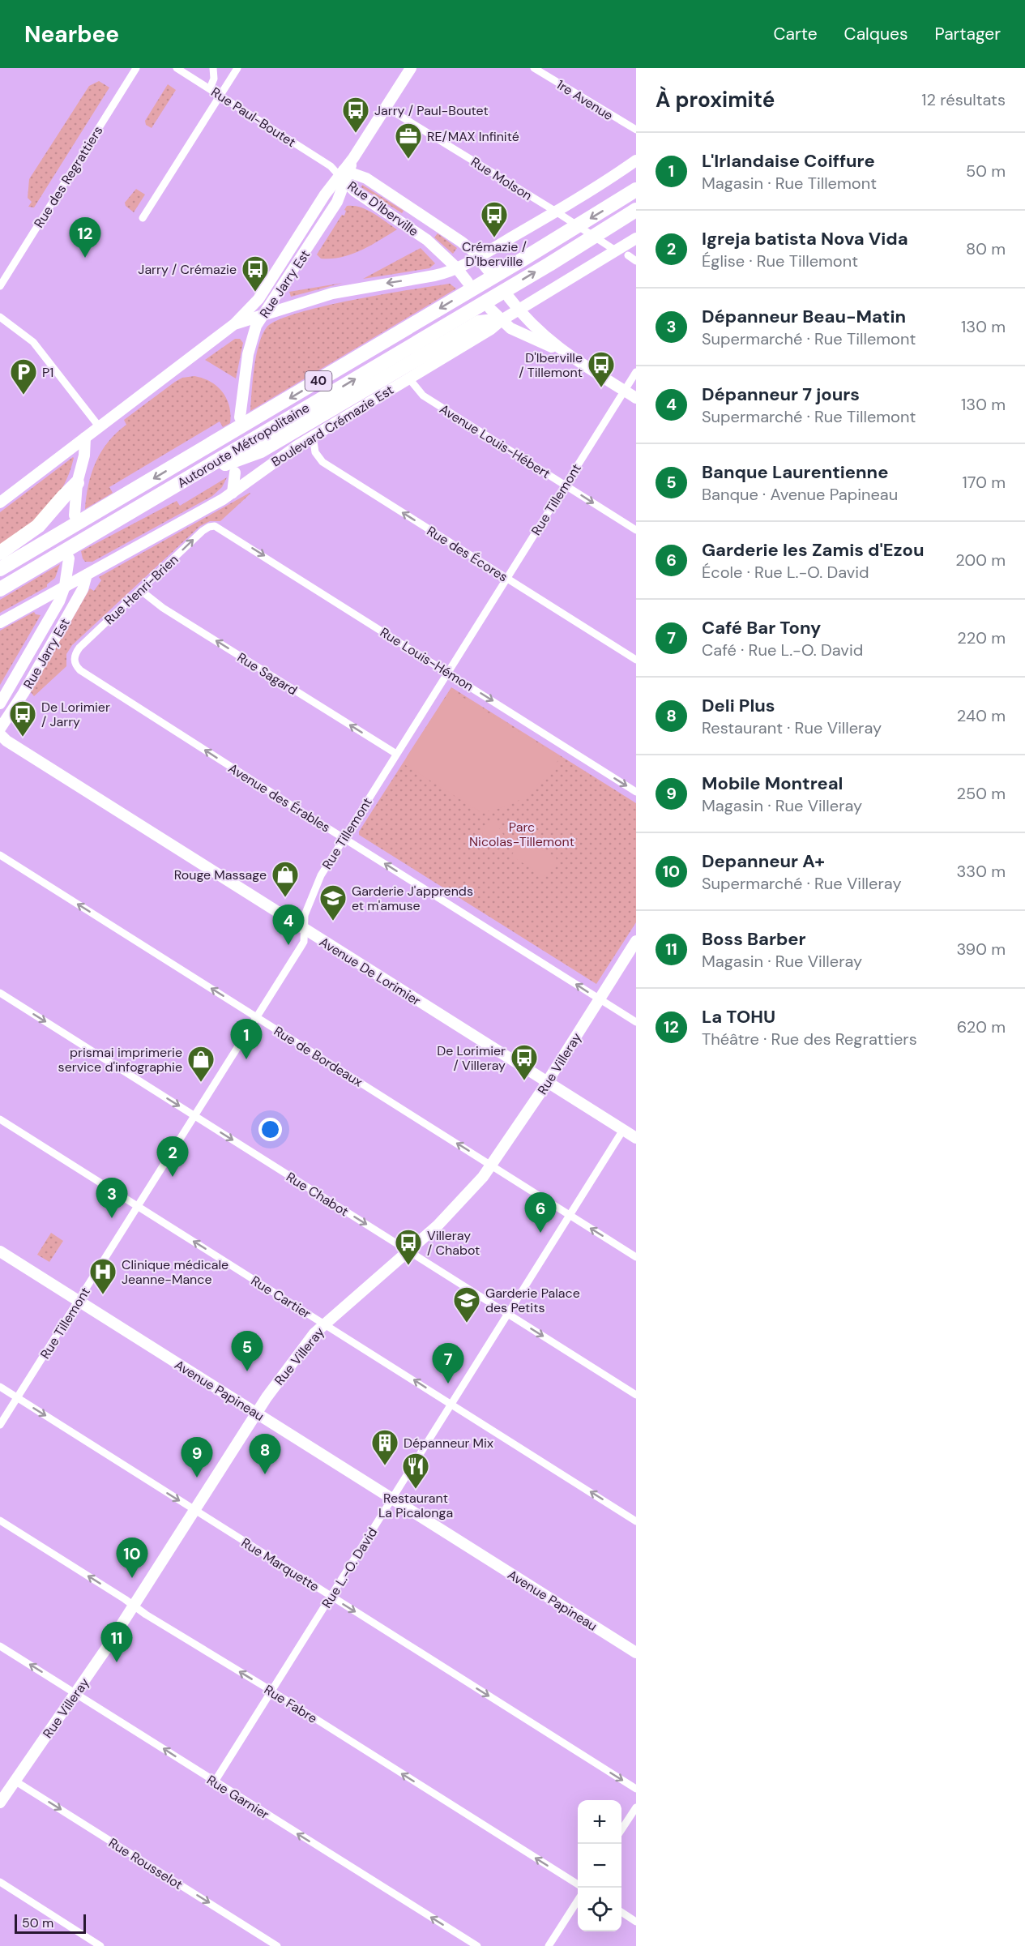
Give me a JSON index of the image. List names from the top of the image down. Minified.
{"streets":{"highway":["40","Autoroute Métropolitaine"],"main road":["Rue D'Iberville","Rue Jarry Est","Boulevard Crémazie Est","Avenue De Lorimier","Rue Villeray","Avenue Papineau"],"street":["1re Avenue","Rue Paul-Boutet","Rue des Regrattiers","Rue Molson","Avenue Louis-Hébert","Rue Tillemont","Rue des Écores","Rue Henri-Brien","Rue Louis-Hémon","Rue Sagard","Avenue des Érables","Rue de Bordeaux","Rue Chabot","Rue Cartier","Rue Marquette","Rue L.-O. David","Rue Fabre","Rue Garnier","Rue Rousselot"]},"crossings":[["Rue Paul-Boutet","Rue D'Iberville"],["Rue Molson","Rue Jarry Est"],["Rue Molson","Boulevard Crémazie Est"],["Rue D'Iberville","Rue Jarry Est"],["Rue Jarry Est","Boulevard Crémazie Est"],["Boulevard Crémazie Est","Avenue Louis-Hébert"],["Boulevard Crémazie Est","Rue des Écores"],["Avenue Louis-Hébert","Rue Tillemont"],["Rue Tillemont","Rue des Écores"],["Rue Tillemont","Rue Louis-Hémon"],["Rue Tillemont","Rue Sagard"],["Rue Tillemont","Avenue des Érables"],["Rue Tillemont","Avenue De Lorimier"],["Rue Tillemont","Rue de Bordeaux"],["Rue Tillemont","Rue Chabot"],["Rue Tillemont","Rue Cartier"],["Rue Tillemont","Avenue Papineau"],["Rue Tillemont","Rue Marquette"],["Rue Henri-Brien","Rue Louis-Hémon"],["Rue Henri-Brien","Rue Sagard"],["Rue Henri-Brien","Avenue des Érables"],["Avenue des Érables","Rue Villeray"],["Avenue De Lorimier","Rue Villeray"],["Avenue De Lorimier","Rue L.-O. David"],["Rue de Bordeaux","Rue Villeray"],["Rue de Bordeaux","Rue L.-O. David"],["Rue Villeray","Rue Chabot"],["Rue Villeray","Rue Cartier"],["Rue Villeray","Avenue Papineau"],["Rue Villeray","Rue Marquette"],["Rue Villeray","Rue Fabre"],["Rue Villeray","Rue Garnier"],["Rue Villeray","Rue Rousselot"],["Rue Chabot","Rue L.-O. David"],["Rue Cartier","Rue L.-O. David"],["Avenue Papineau","Rue L.-O. David"],["Rue Marquette","Rue L.-O. David"],["Rue L.-O. David","Rue Fabre"],["Rue L.-O. David","Rue Garnier"]],"one_way":["Rue des Écores","Rue Henri-Brien","Rue Louis-Hémon","Rue Sagard","Avenue des Érables","Rue de Bordeaux","Rue Chabot","Rue Cartier","Rue Marquette","Rue Fabre","Rue Garnier","Rue Rousselot"],"parks":["Parc Nicolas-Tillemont"],"places":{"bus stop":["Jarry / Paul-Boutet","Crémazie / D'Iberville","Jarry / Crémazie","D'Iberville / Tillemont","De Lorimier / Jarry","De Lorimier / Villeray","Villeray / Chabot"],"office":["RE/MAX Infinité"],"parking":["P1"],"shop":["Rouge Massage","prismai imprimerie service d'infographie"],"school or university":["Garderie J'apprends et m'amuse","Garderie Palace des Petits"],"hospital":["Clinique médicale Jeanne-Mance"],"building":["Dépanneur Mix"],"restaurant":["Restaurant La Picalonga"]},"scale_bar":"50 m","page":{"header":"Nearbee","nav":["Carte","Calques","Partager"],"heading":["À proximité","12 résultats"],"list":[{"mark":"1","name":"L'Irlandaise Coiffure","note":"Magasin · Rue Tillemont","value":"50 m"},{"mark":"2","name":"Igreja batista Nova Vida","note":"Église · Rue Tillemont","value":"80 m"},{"mark":"3","name":"Dépanneur Beau-Matin","note":"Supermarché · Rue Tillemont","value":"130 m"},{"mark":"4","name":"Dépanneur 7 jours","note":"Supermarché · Rue Tillemont","value":"130 m"},{"mark":"5","name":"Banque Laurentienne","note":"Banque · Avenue Papineau","value":"170 m"},{"mark":"6","name":"Garderie les Zamis d'Ezou","note":"École · Rue L.-O. David","value":"200 m"},{"mark":"7","name":"Café Bar Tony","note":"Café · Rue L.-O. David","value":"220 m"},{"mark":"8","name":"Deli Plus","note":"Restaurant · Rue Villeray","value":"240 m"},{"mark":"9","name":"Mobile Montreal","note":"Magasin · Rue Villeray","value":"250 m"},{"mark":"10","name":"Depanneur A+","note":"Supermarché · Rue Villeray","value":"330 m"},{"mark":"11","name":"Boss Barber","note":"Magasin · Rue Villeray","value":"390 m"},{"mark":"12","name":"La TOHU","note":"Théâtre · Rue des Regrattiers","value":"620 m"}],"pins":["12","4","1","2","3","6","5","7","8","9","10","11"],"map_buttons":["+","−"],"scale":"50 m"}}
